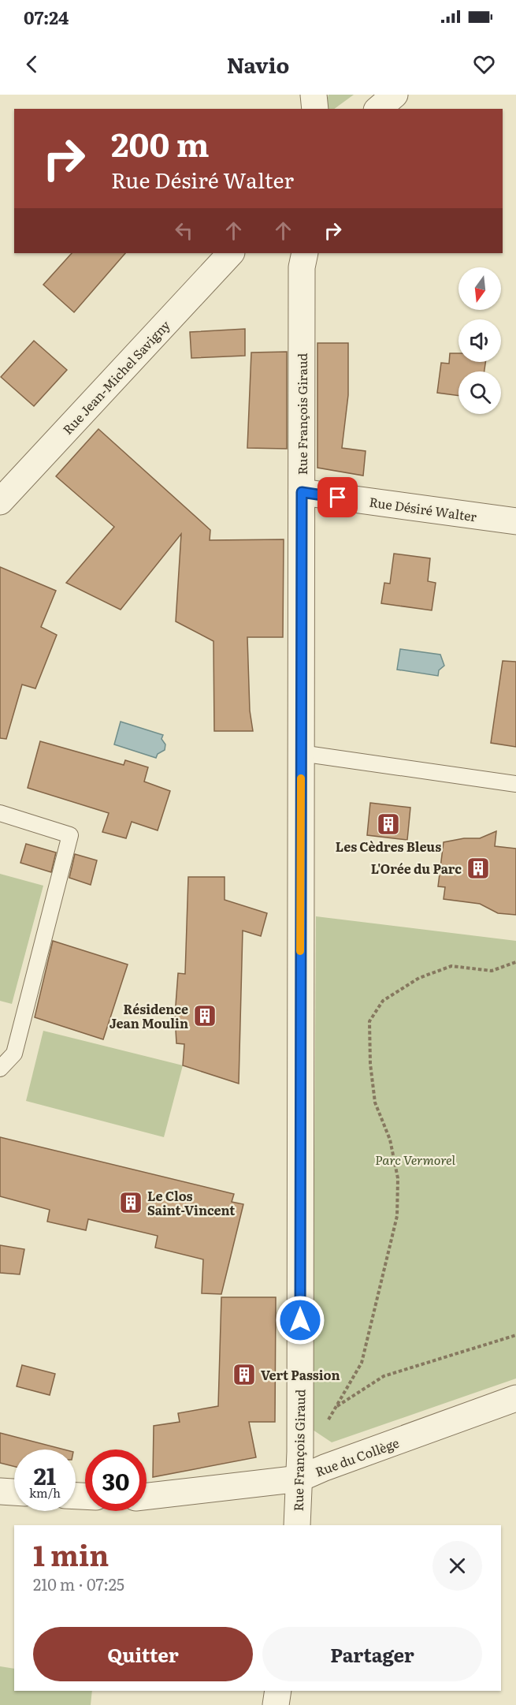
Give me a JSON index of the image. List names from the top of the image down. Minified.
{"streets":{"street":["Rue Jean-Michel Savigny","Rue François Giraud","Rue Désiré Walter","Rue du Collège"]},"crossings":[["Rue François Giraud","Rue Désiré Walter"],["Rue François Giraud","Rue du Collège"]],"parks":["Parc Vermorel"],"places":{"building":["Les Cèdres Bleus","L'Orée du Parc","Résidence Jean Moulin","Le Clos Saint-Vincent","Vert Passion"]},"north":"bottom","page":{"status":"07:24","header":"Navio","turn":["200 m","Rue Désiré Walter"],"speed":"21 km/h","limit":"30","heading":["1 min","210 m · 07:25"],"buttons":["Quitter","Partager"]}}
